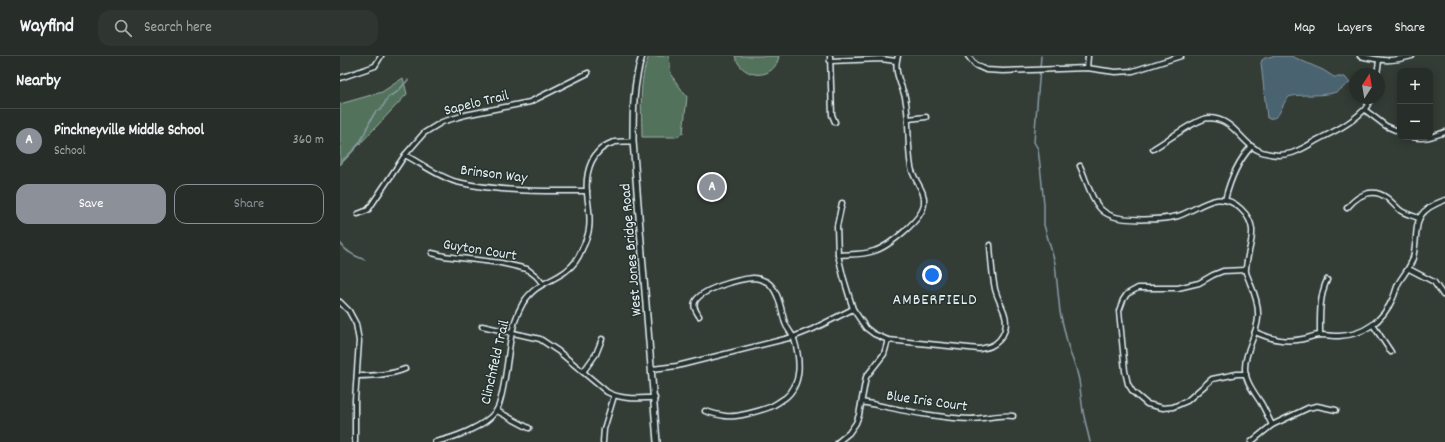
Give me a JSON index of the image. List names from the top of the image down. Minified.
{"streets":{"street":["Sapelo Trail","Brinson Way","Guyton Court","West Jones Bridge Road","Clinchfield Trail","Blue Iris Court"]},"crossings":[["Sapelo Trail","Brinson Way"],["Brinson Way","Clinchfield Trail"],["Guyton Court","Clinchfield Trail"],["West Jones Bridge Road","Clinchfield Trail"]],"districts":["AMBERFIELD"],"north":"top","page":{"header":"Wayfind","search":"Search here","nav":["Map","Layers","Share"],"heading":"Nearby","map_buttons":["+","−"],"list":[{"mark":"A","name":"Pinckneyville Middle School","note":"School","value":"360 m"}],"buttons":["Save","Share"],"pins":"A"}}
